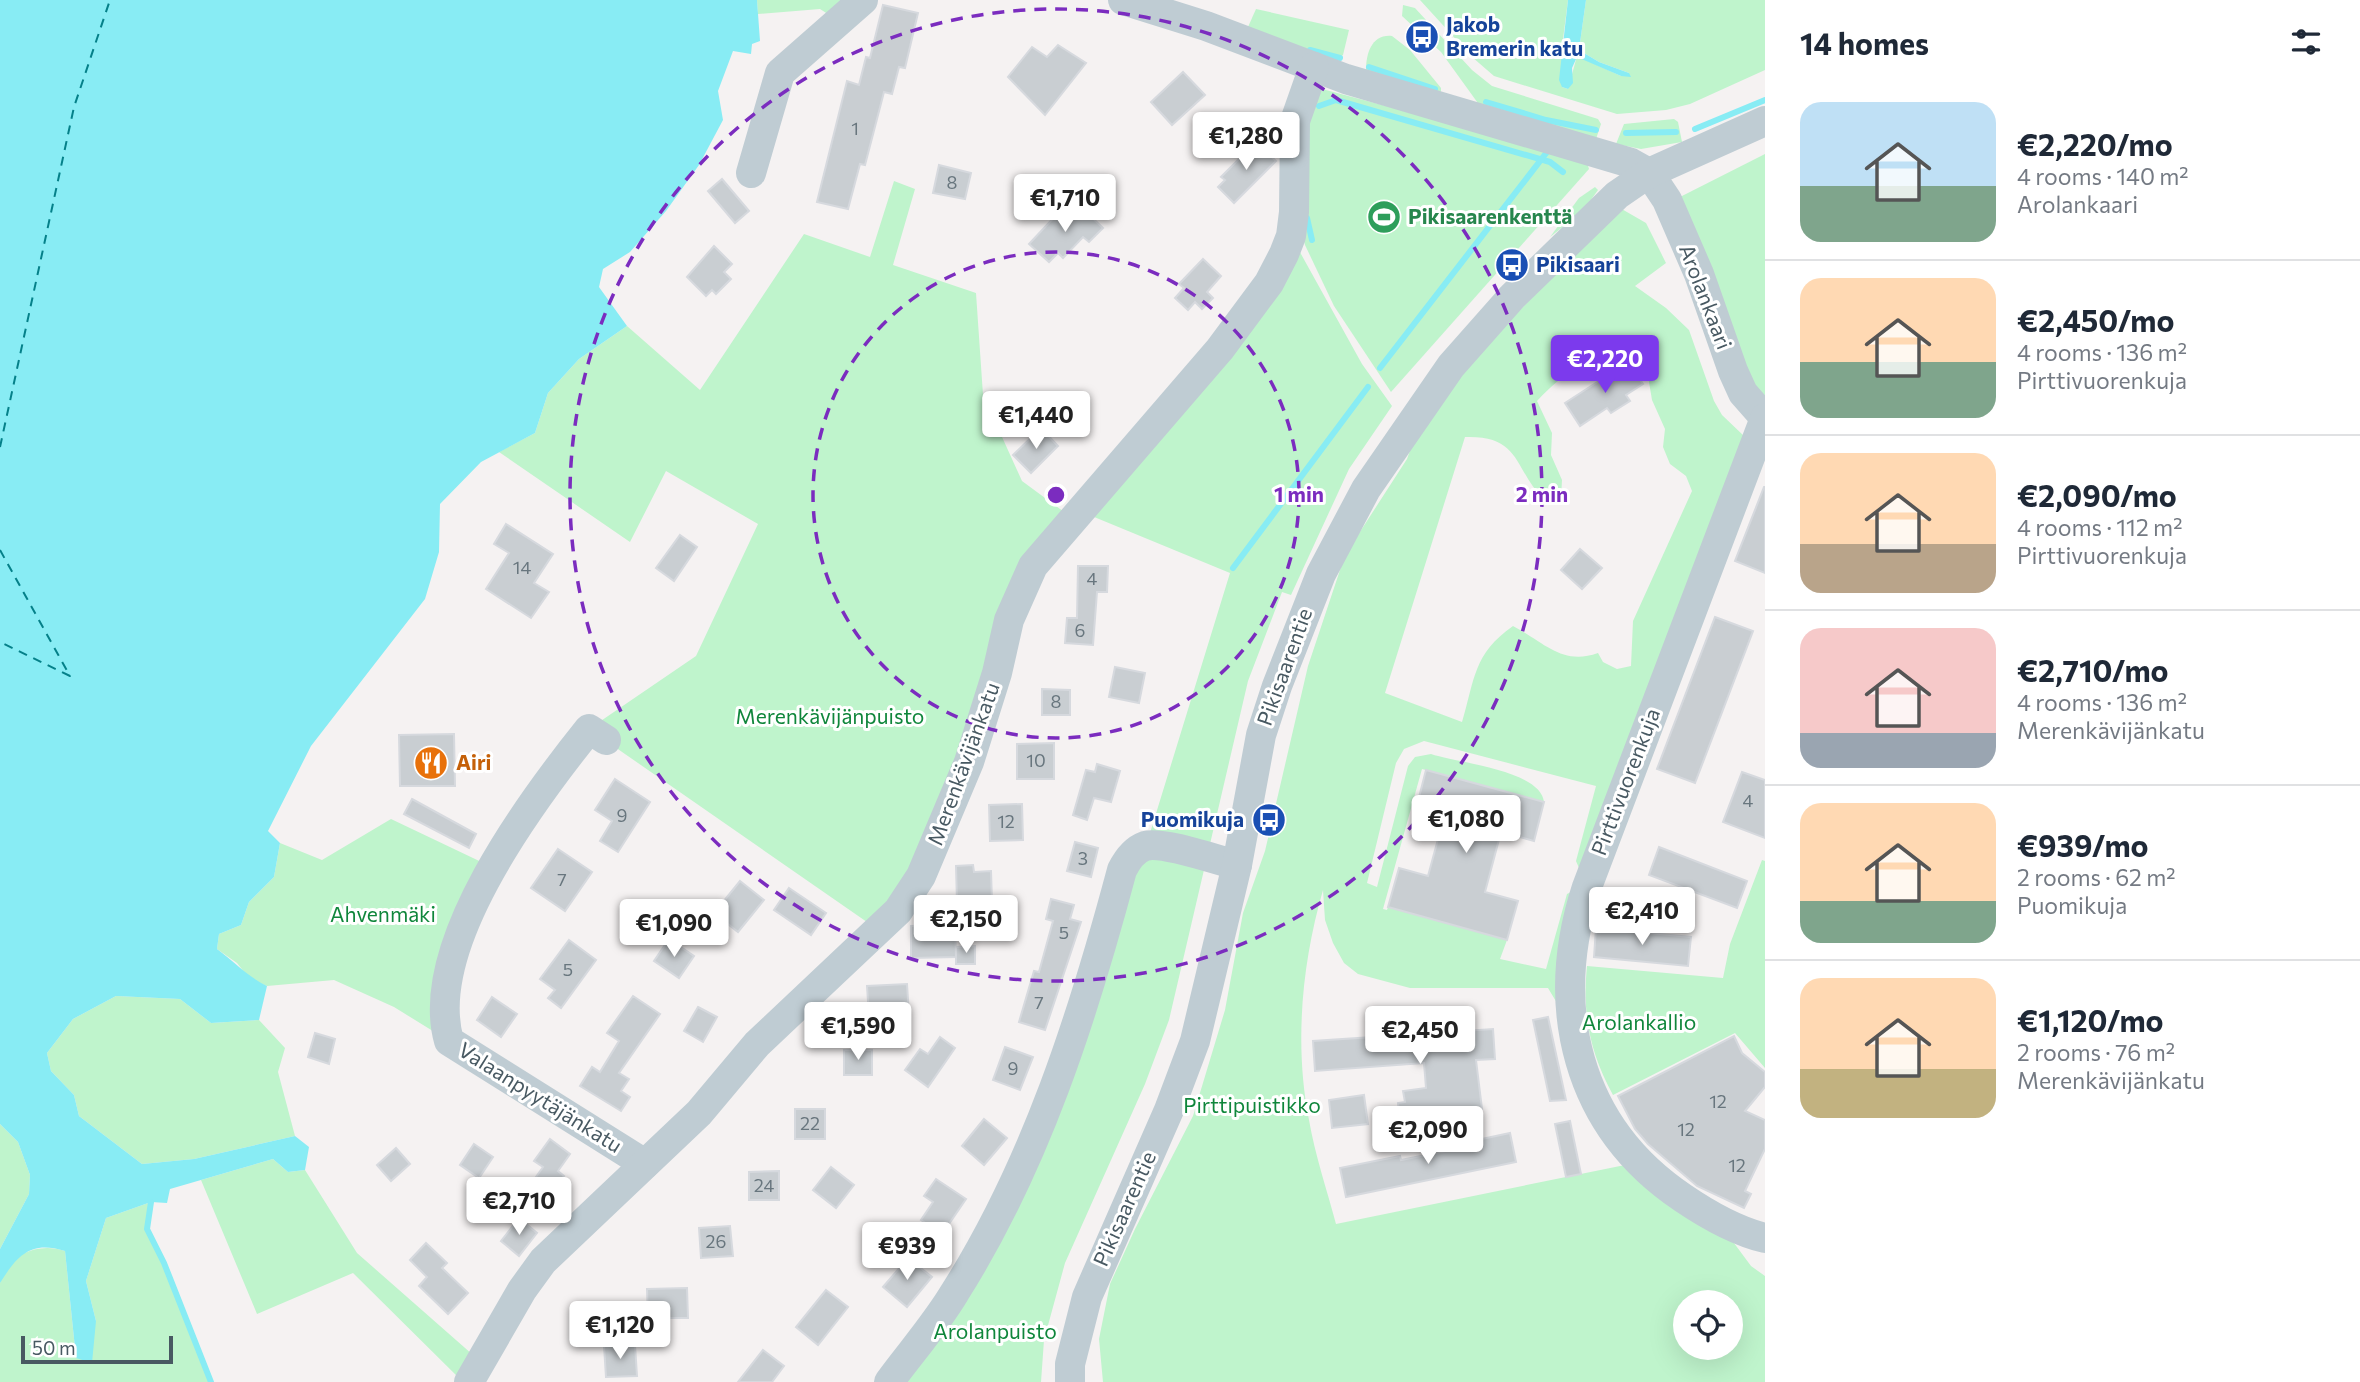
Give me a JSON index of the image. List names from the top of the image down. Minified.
{"streets":{"street":["Arolankaari","Pikisaarentie","Merenkävijänkatu","Pirttivuorenkuja","Valaanpyytäjänkatu"]},"crossings":[["Arolankaari","Pikisaarentie"],["Arolankaari","Pirttivuorenkuja"],["Merenkävijänkatu","Valaanpyytäjänkatu"]],"parks":["Merenkävijänpuisto","Ahvenmäki","Arolankallio","Pirttipuistikko","Arolanpuisto"],"places":{"bus stop":["Jakob Bremerin katu","Pikisaari","Puomikuja"],"sports":["Pikisaarenkenttä"],"restaurant":["Airi"]},"house_numbers":["1","8","14","4","6","8","10","4","9","12","3","7","5","5","7","9","12","22","12","12","24","26"],"scale_bar":"50 m","page":{"heading":"14 homes","list":[{"name":"€2,220/mo","note":"4 rooms · 140 m² · Arolankaari"},{"name":"€2,450/mo","note":"4 rooms · 136 m² · Pirttivuorenkuja"},{"name":"€2,090/mo","note":"4 rooms · 112 m² · Pirttivuorenkuja"},{"name":"€2,710/mo","note":"4 rooms · 136 m² · Merenkävijänkatu"},{"name":"€939/mo","note":"2 rooms · 62 m² · Puomikuja"},{"name":"€1,120/mo","note":"2 rooms · 76 m² · Merenkävijänkatu"}],"price":["€1,280","€1,710","€2,220","€1,440","€1,080","€2,410","€2,150","€1,090","€1,590","€2,450","€2,090","€2,710","€939","€1,120"],"scale":"50 m"},"rings":["1 min","2 min"]}
